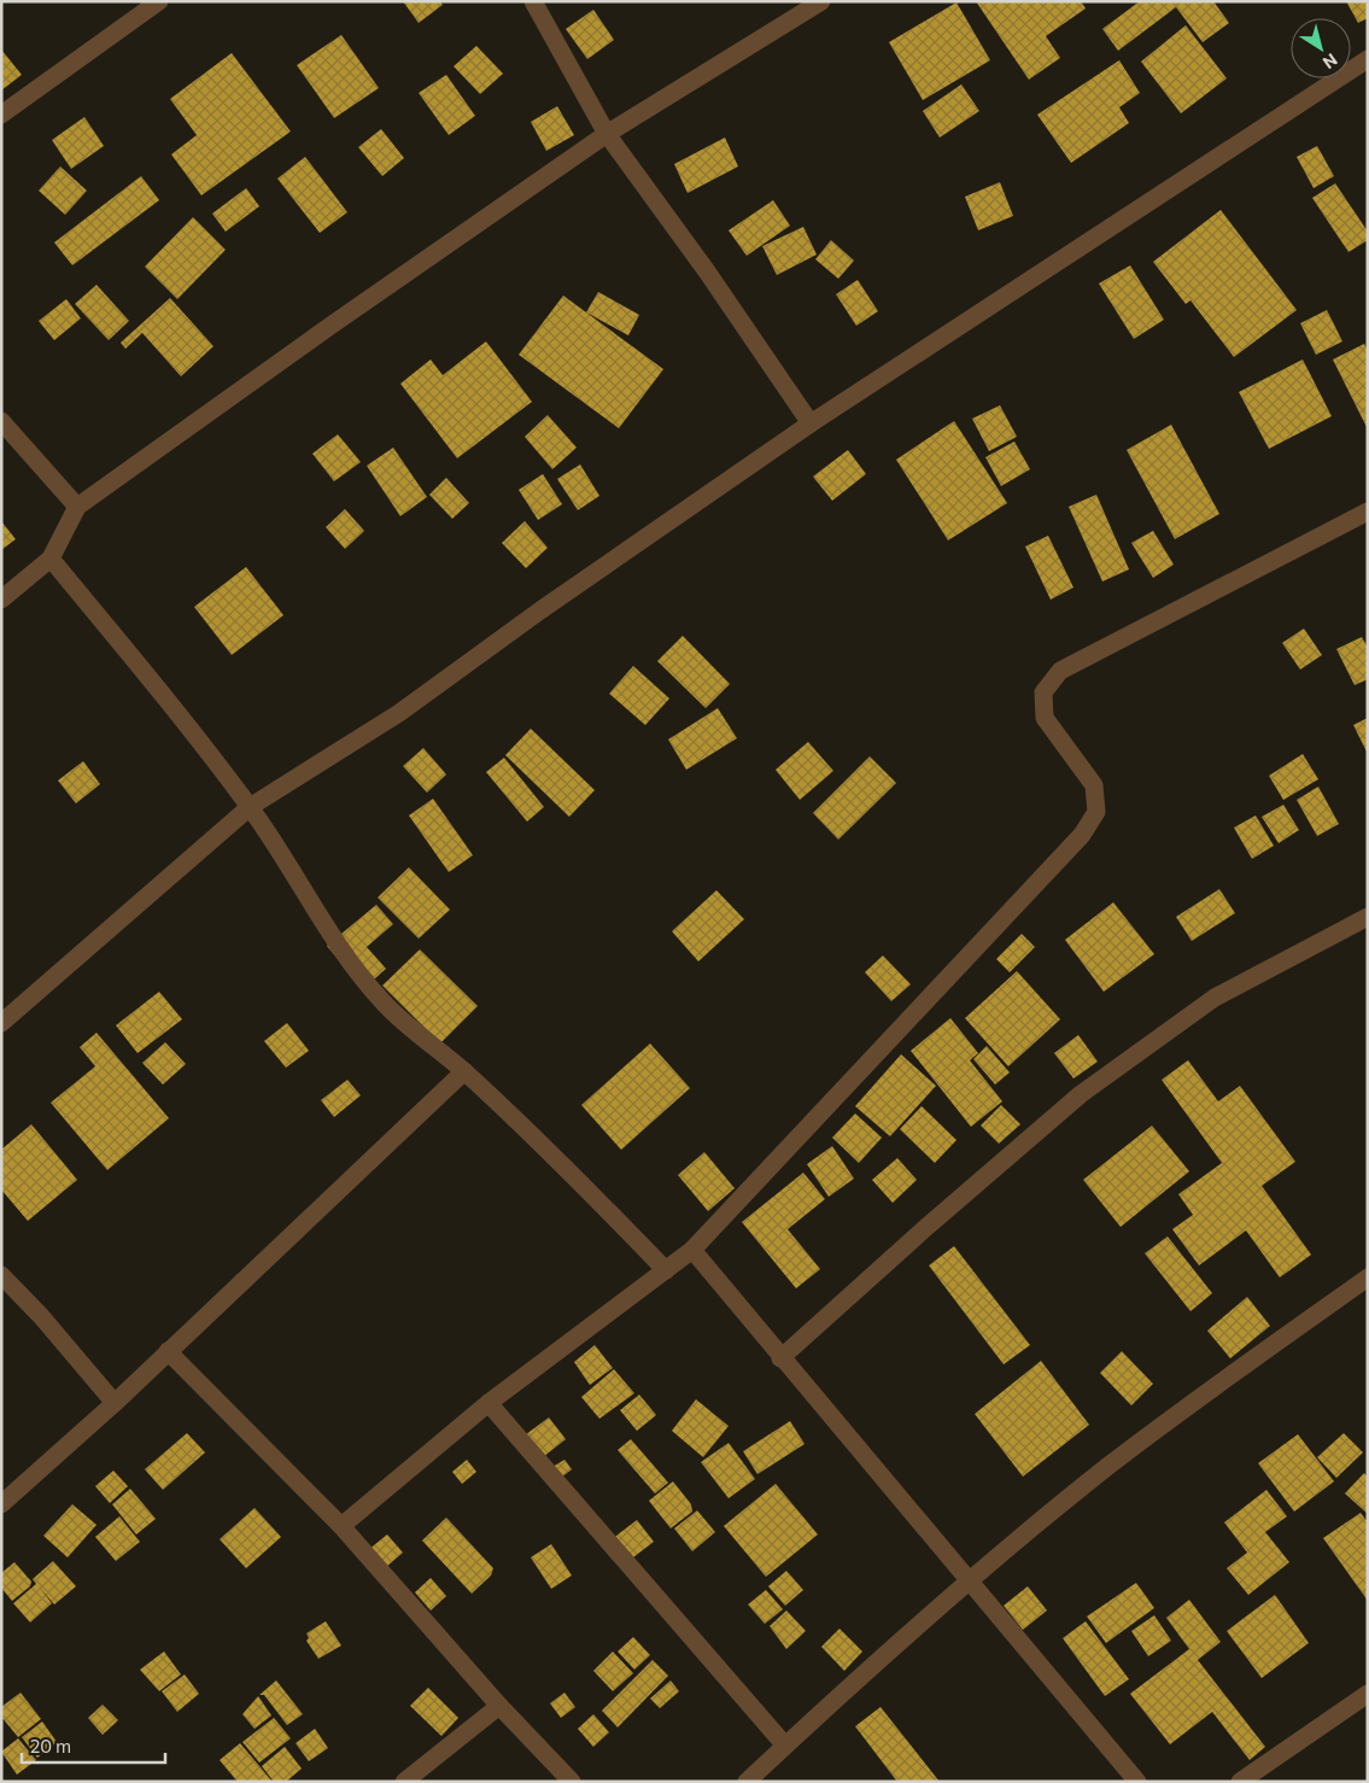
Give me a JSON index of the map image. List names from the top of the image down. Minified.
{"scale_bar":"20 m","north":"bottom right"}
